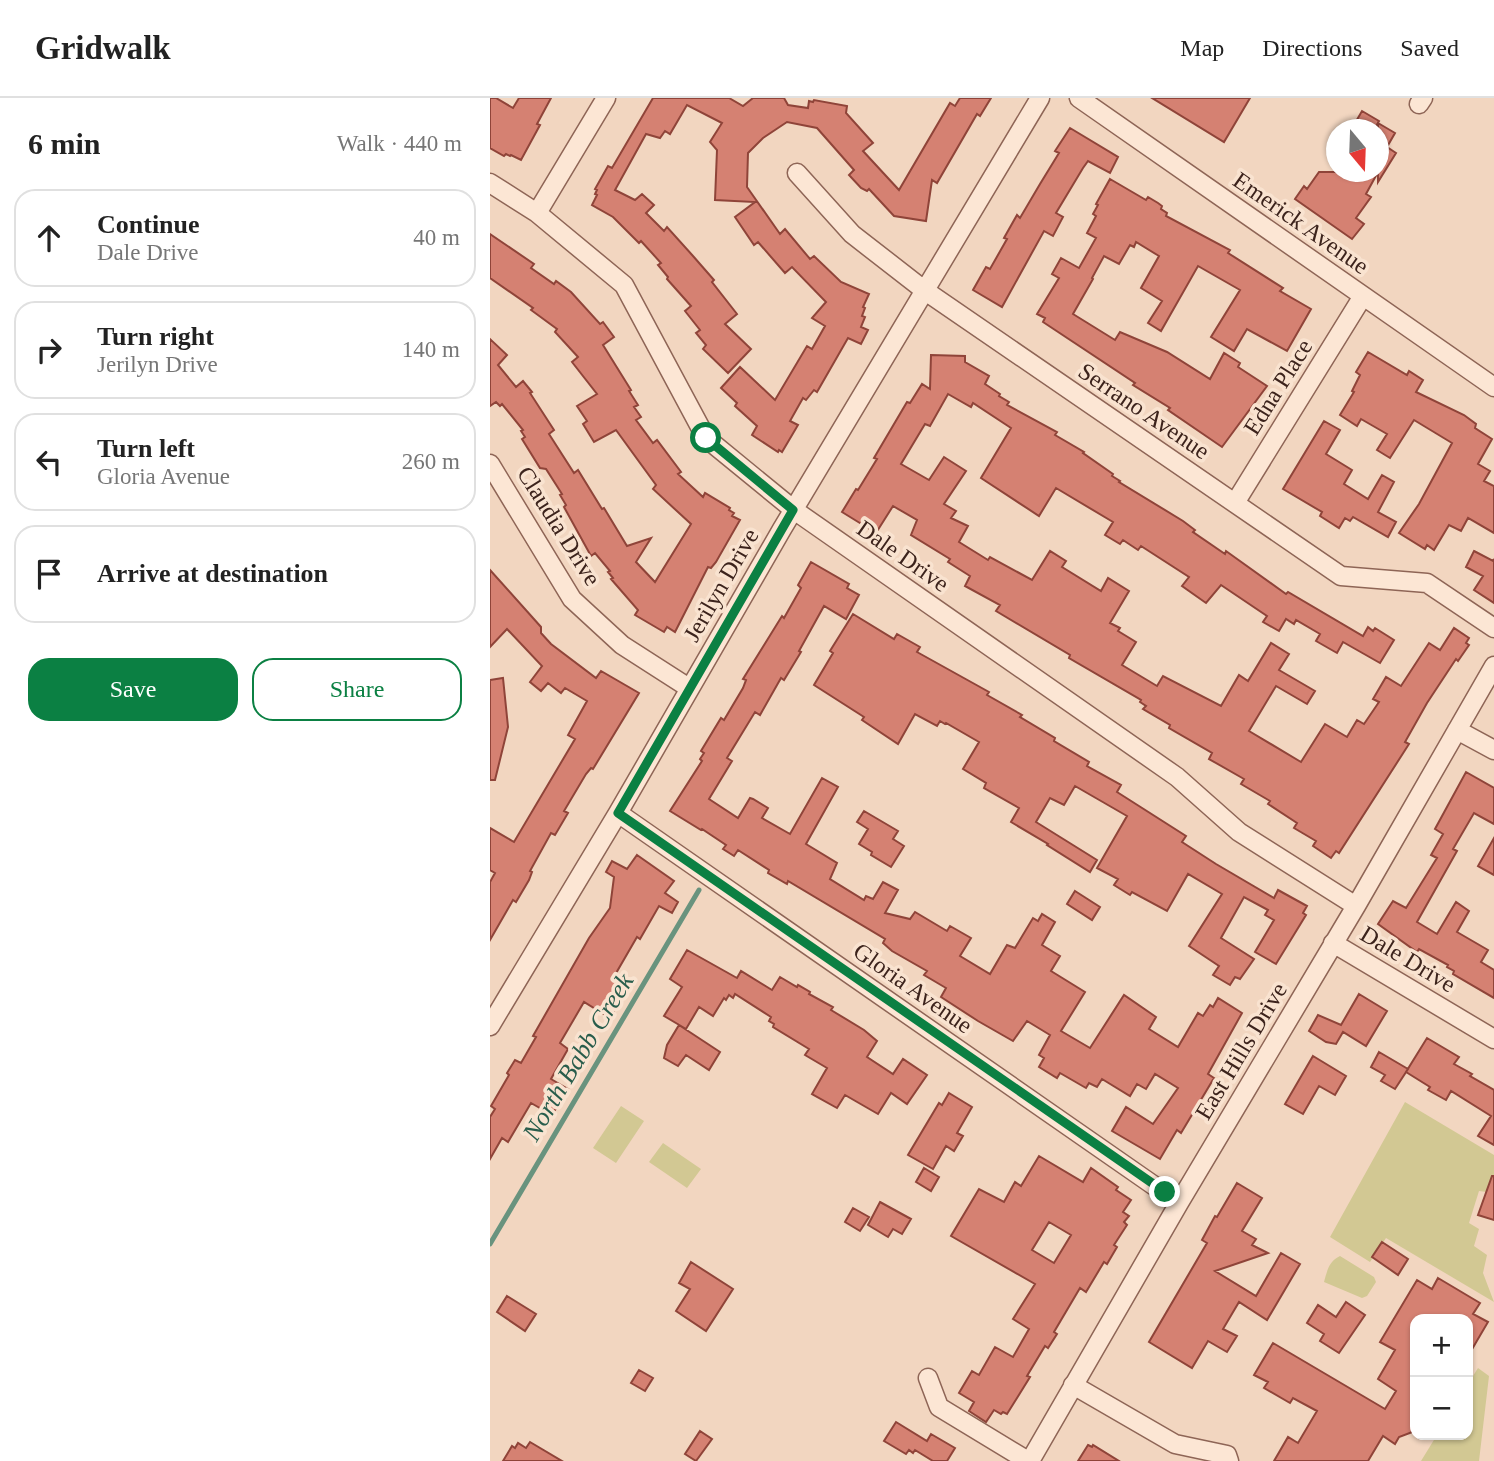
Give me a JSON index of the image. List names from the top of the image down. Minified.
{"streets":{"street":["Emerick Avenue","Edna Place","Serrano Avenue","Claudia Drive","Dale Drive","Jerilyn Drive","Gloria Avenue","East Hills Drive"]},"crossings":[["Emerick Avenue","Edna Place"],["Edna Place","Serrano Avenue"],["Serrano Avenue","Jerilyn Drive"],["Claudia Drive","Jerilyn Drive"],["Dale Drive","Jerilyn Drive"],["Dale Drive","East Hills Drive"],["Jerilyn Drive","Gloria Avenue"],["Gloria Avenue","East Hills Drive"]],"water":["North Babb Creek"],"north":"bottom","page":{"header":"Gridwalk","nav":["Map","Directions","Saved"],"heading":["6 min","Walk · 440 m"],"list":[["Continue","Dale Drive","40 m"],["Turn right","Jerilyn Drive","140 m"],["Turn left","Gloria Avenue","260 m"],"Arrive at destination"],"buttons":["Save","Share"],"map_buttons":["+","−"]}}
